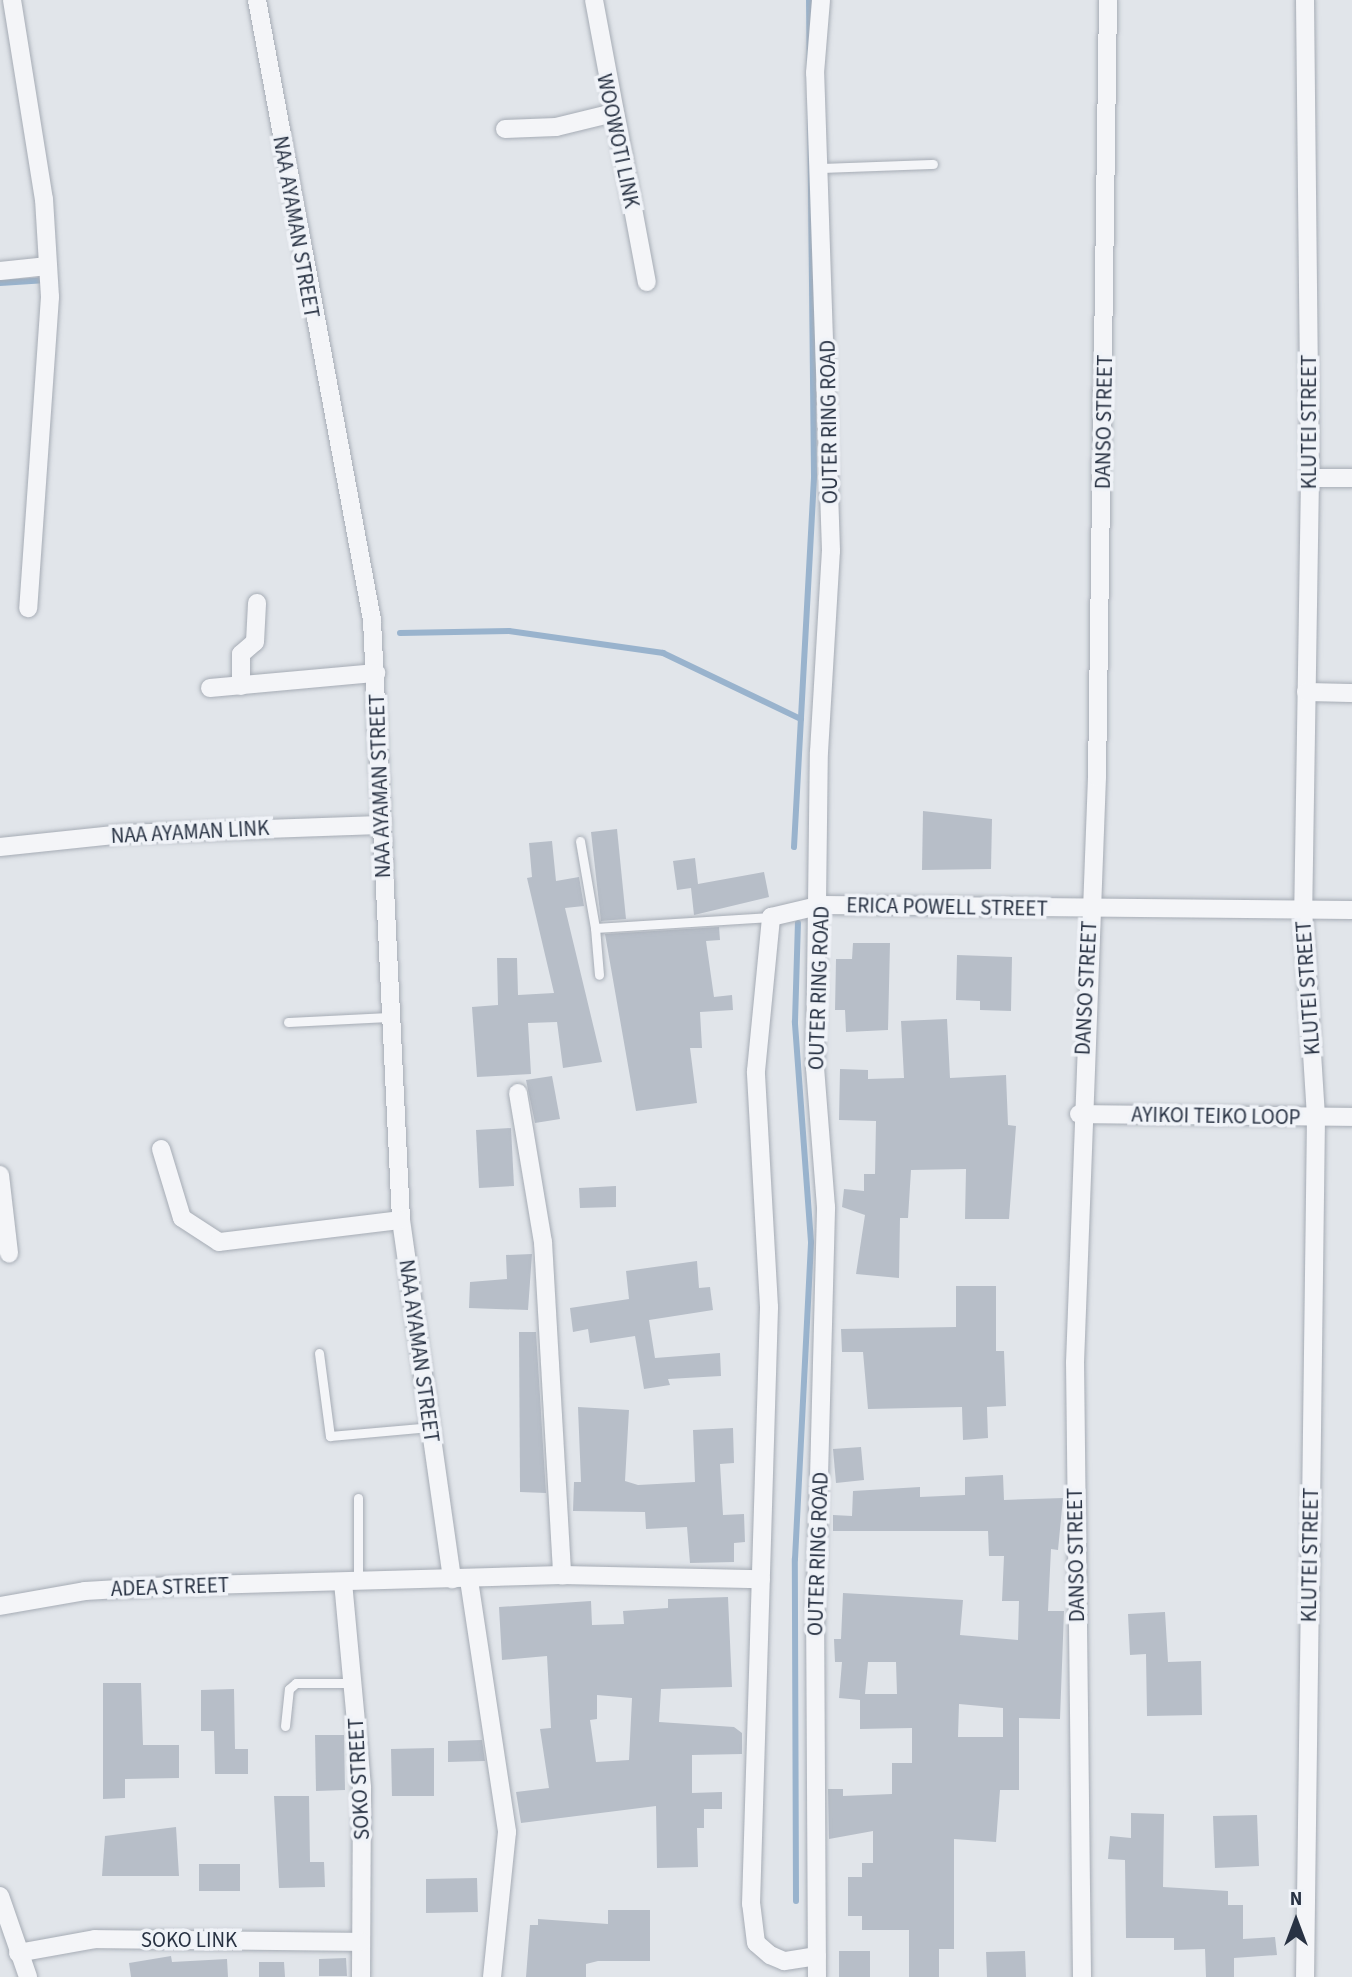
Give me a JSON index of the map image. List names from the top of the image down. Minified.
{"streets":{"street":["WOOWOTI LINK","NAA AYAMAN STREET","OUTER RING ROAD","DANSO STREET","KLUTEI STREET","NAA AYAMAN LINK","ERICA POWELL STREET","AYIKOI TEIKO LOOP","ADEA STREET","SOKO STREET","SOKO LINK"]},"crossings":[["NAA AYAMAN STREET","NAA AYAMAN LINK"],["NAA AYAMAN STREET","ADEA STREET"],["OUTER RING ROAD","ERICA POWELL STREET"],["DANSO STREET","ERICA POWELL STREET"],["DANSO STREET","AYIKOI TEIKO LOOP"],["KLUTEI STREET","ERICA POWELL STREET"],["KLUTEI STREET","AYIKOI TEIKO LOOP"],["ADEA STREET","SOKO STREET"],["SOKO STREET","SOKO LINK"]],"north":"top"}
